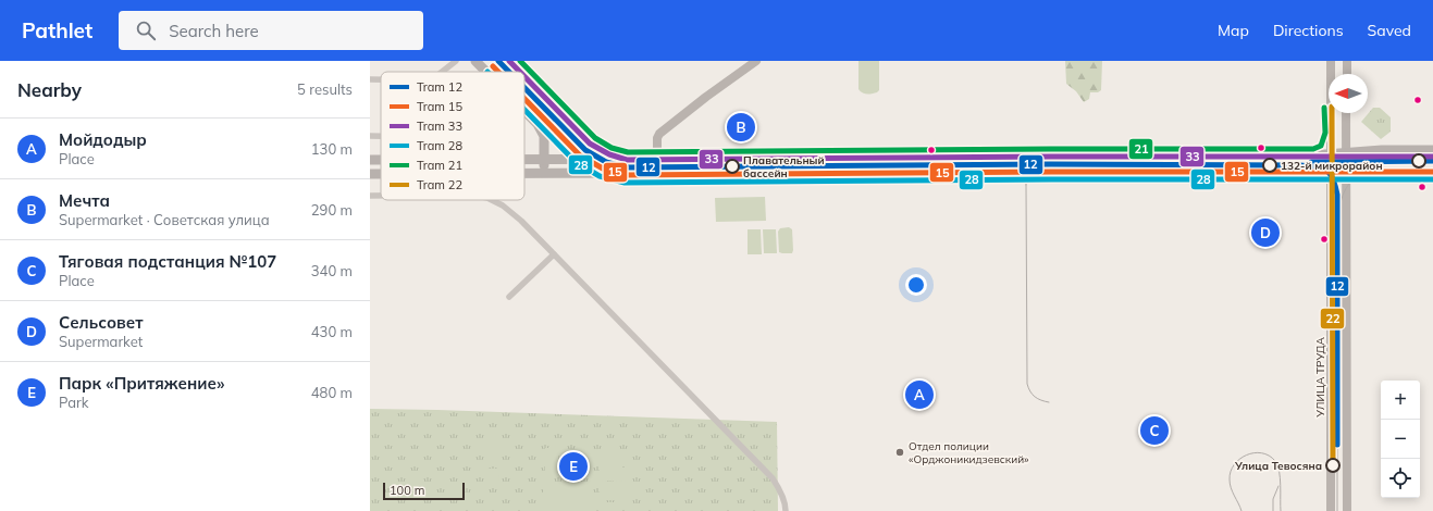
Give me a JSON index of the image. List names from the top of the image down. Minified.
{"streets":{"main road":["УЛИЦА ТРУДА"]},"places":["132-й микрорайон","Плавательный бассейн","Отдел полиции «Орджоникидзевский»","Улица Тевосяна"],"lines":["tram line 12","tram line 33","tram line 21","tram line 15","tram line 28","tram line 22"],"legend":["Tram 12","Tram 15","Tram 33","Tram 28","Tram 21","Tram 22"],"scale_bar":"100 m","north":"left","page":{"header":"Pathlet","search":"Search here","nav":["Map","Directions","Saved"],"heading":["Nearby","5 results"],"pins":["B","D","A","C","E"],"list":[{"mark":"A","name":"Мойдодыр","note":"Place","value":"130 m"},{"mark":"B","name":"Мечта","note":"Supermarket · Советская улица","value":"290 m"},{"mark":"C","name":"Тяговая подстанция №107","note":"Place","value":"340 m"},{"mark":"D","name":"Сельсовет","note":"Supermarket","value":"430 m"},{"mark":"E","name":"Парк «Притяжение»","note":"Park","value":"480 m"}],"map_buttons":["+","−"],"scale":"100 m"}}
